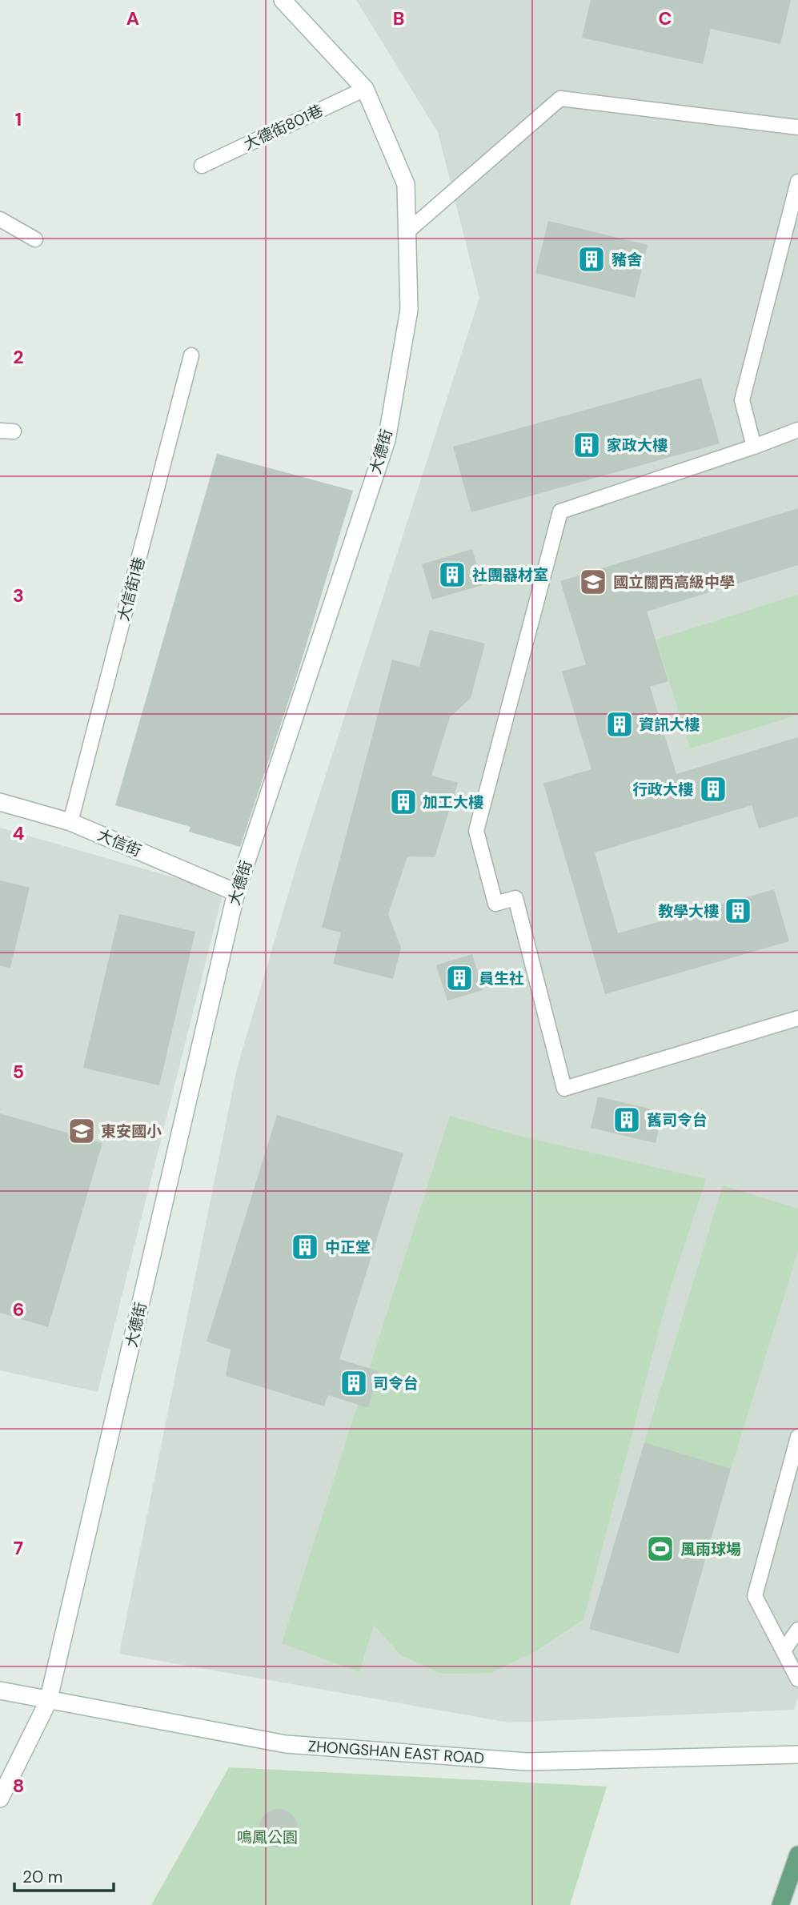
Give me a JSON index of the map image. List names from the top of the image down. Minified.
{"streets":{"street":["大德街","大信街","ZHONGSHAN EAST ROAD"],"lane":["大德街801巷","大信街1巷"]},"crossings":[["大德街801巷","大德街"],["大德街","大信街"],["大德街","ZHONGSHAN EAST ROAD"],["大信街1巷","大信街"]],"parks":["鳴鳳公園"],"places":{"building":["豬舍","家政大樓","社團器材室","資訊大樓","行政大樓","加工大樓","教學大樓","員生社","舊司令台","中正堂","司令台"],"school or university":["國立關西高級中學","東安國小"],"sports":["風雨球場"]},"scale_bar":"20 m","grid":{"columns":["A","B","C"],"rows":["1","2","3","4","5","6","7","8"]}}
